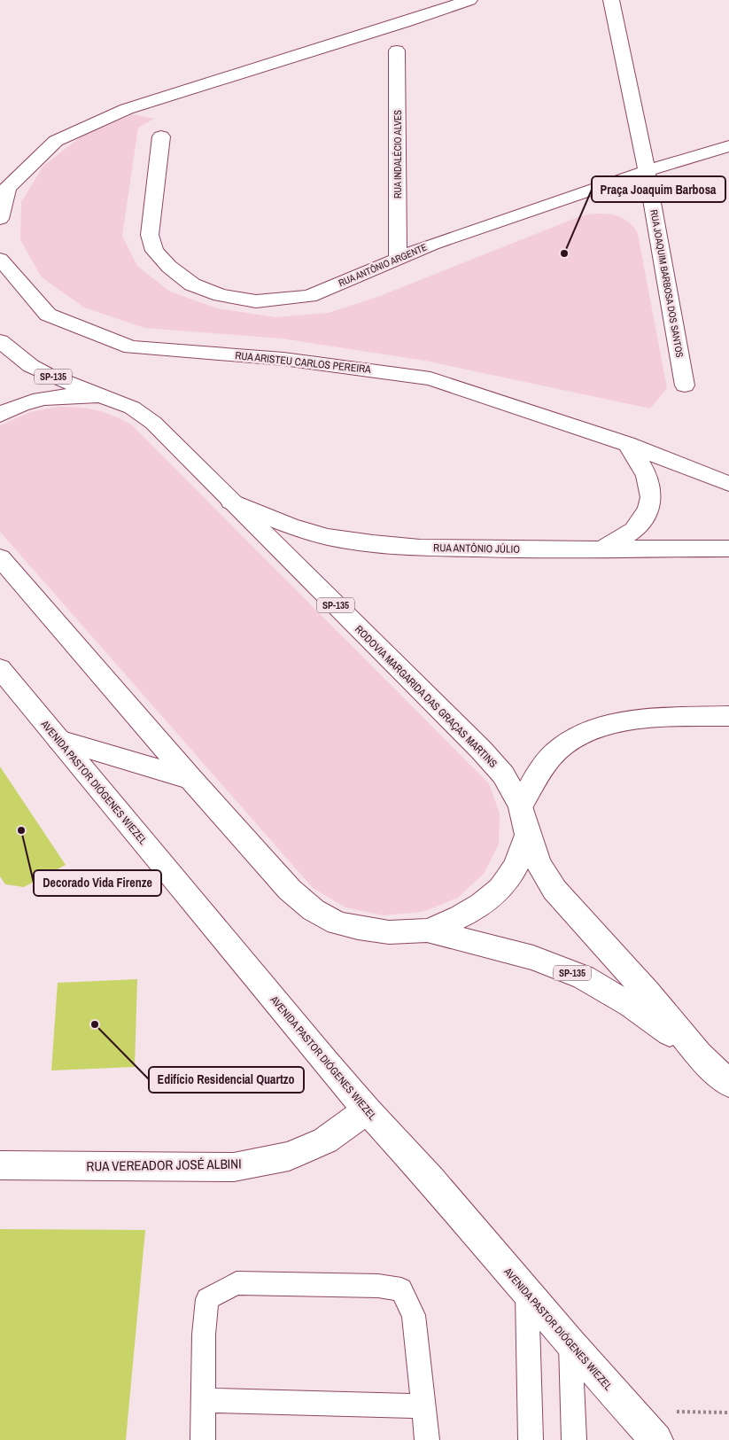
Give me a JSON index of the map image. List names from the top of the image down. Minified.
{"streets":{"street":["RUA INDALÉCIO ALVES","RUA ANTÔNIO ARGENTE","RUA JOAQUIM BARBOSA DOS SANTOS","RUA ARISTEU CARLOS PEREIRA","SP-135","RUA ANTÔNIO JÚLIO","RODOVIA MARGARIDA DAS GRAÇAS MARTINS","AVENIDA PASTOR DIÓGENES WIEZEL","RUA VEREADOR JOSÉ ALBINI"]},"crossings":[["RUA INDALÉCIO ALVES","RUA ANTÔNIO ARGENTE"],["RUA ANTÔNIO ARGENTE","RUA JOAQUIM BARBOSA DOS SANTOS"],["RUA ANTÔNIO JÚLIO","RODOVIA MARGARIDA DAS GRAÇAS MARTINS"],["AVENIDA PASTOR DIÓGENES WIEZEL","RUA VEREADOR JOSÉ ALBINI"]],"places":["Praça Joaquim Barbosa","Decorado Vida Firenze","Edifício Residencial Quartzo"]}
